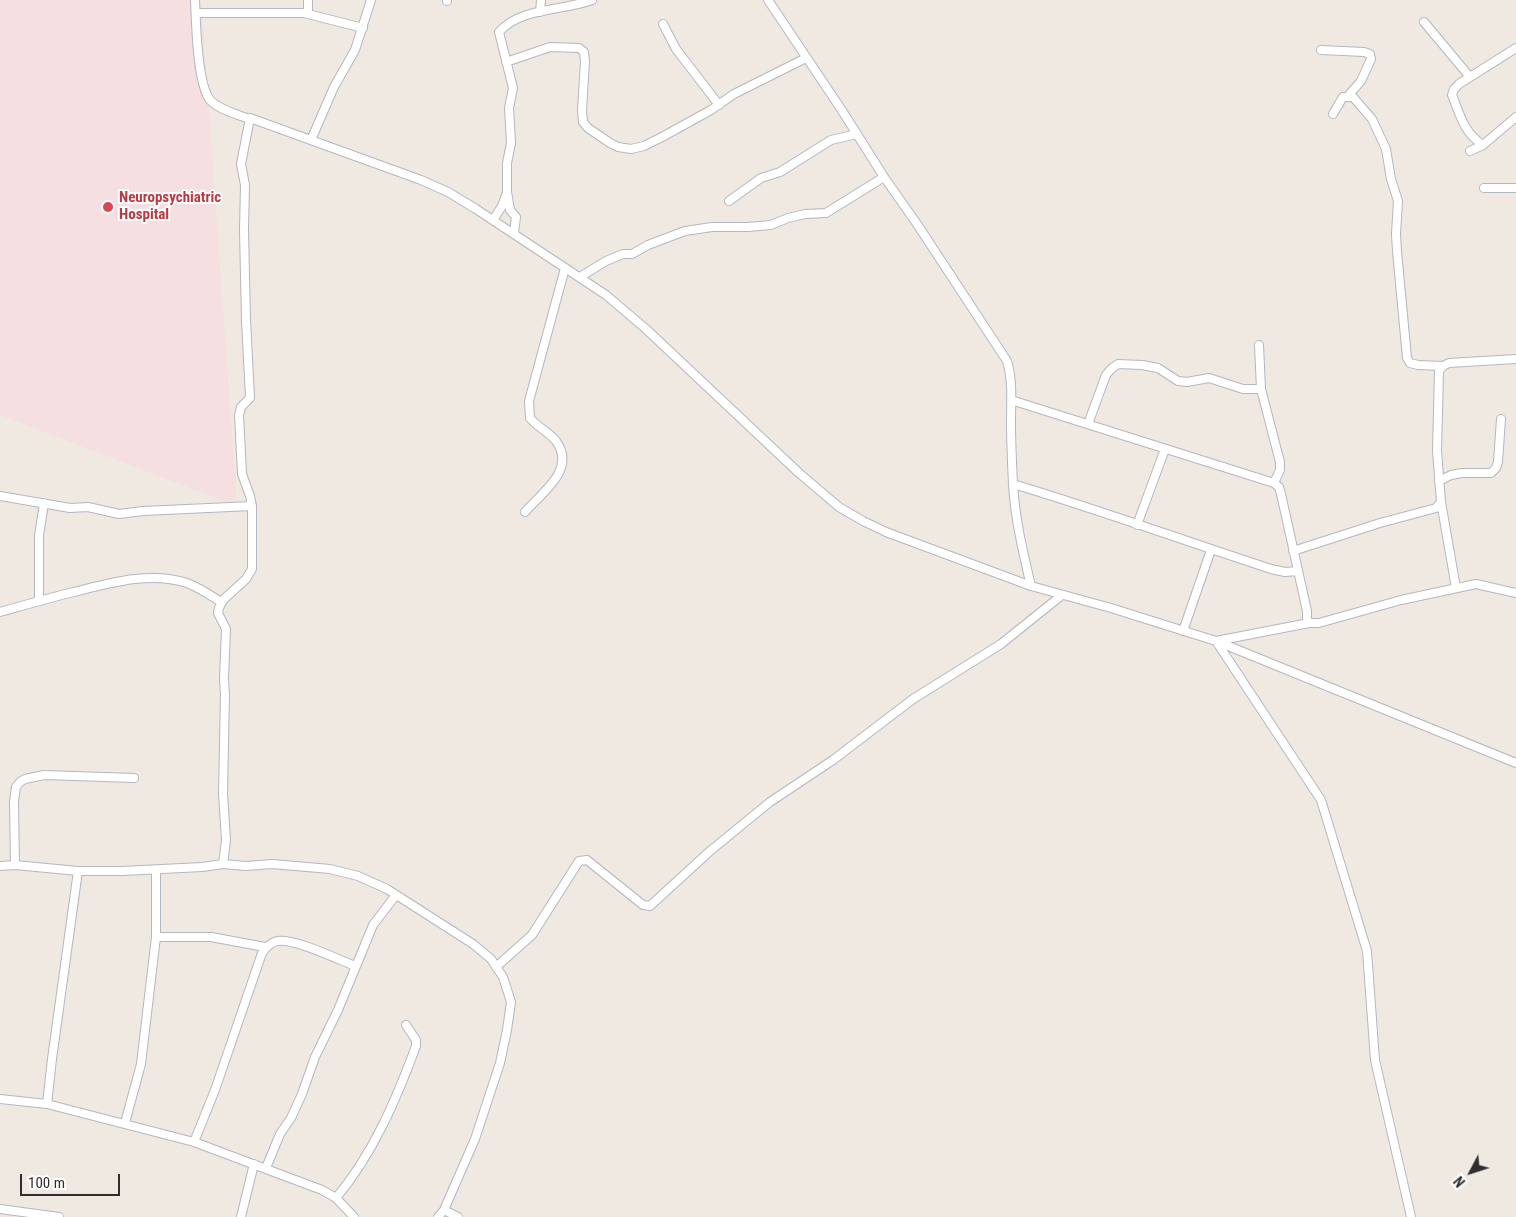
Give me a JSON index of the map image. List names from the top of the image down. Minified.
{"places":["Neuropsychiatric Hospital"],"scale_bar":"100 m","north":"bottom left"}
